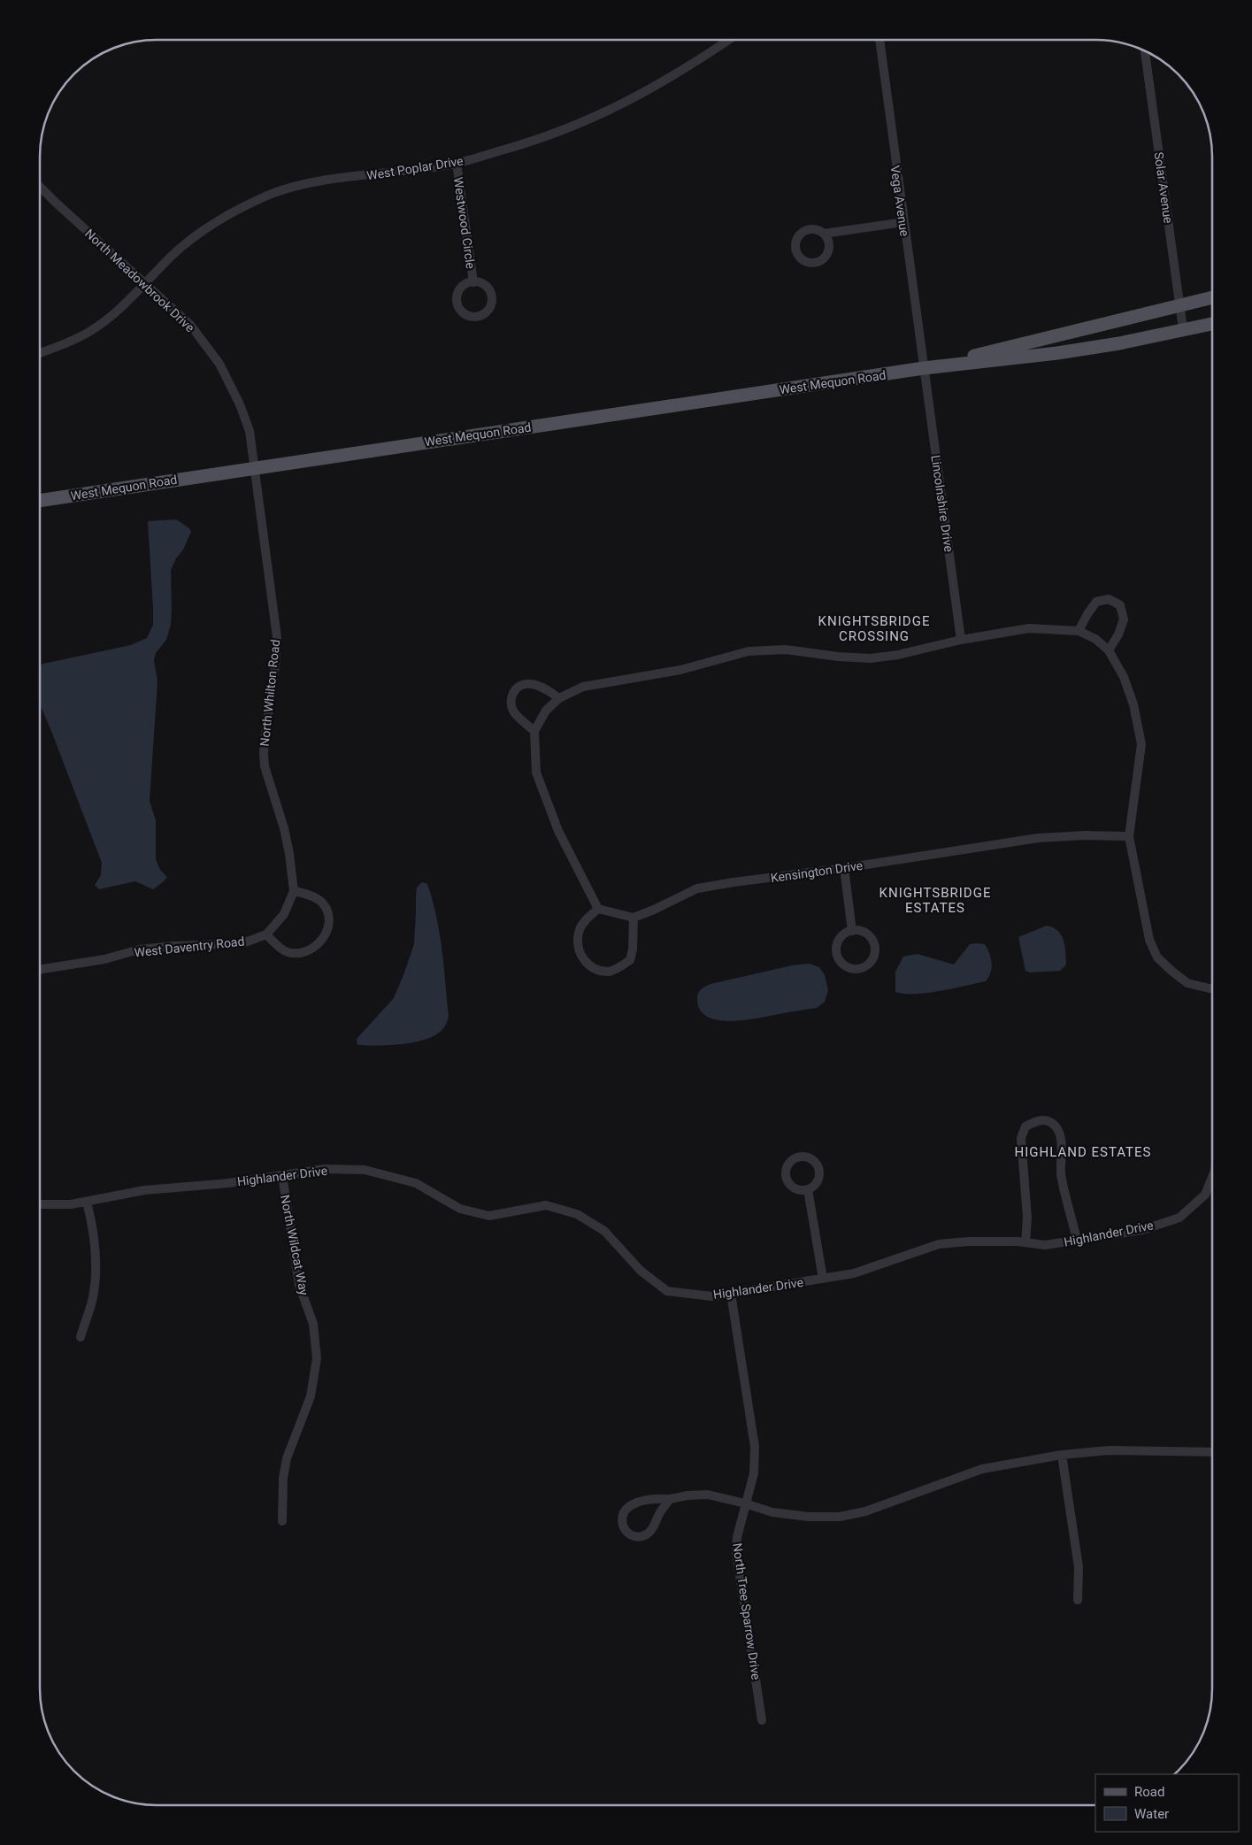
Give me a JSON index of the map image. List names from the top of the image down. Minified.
{"streets":{"main road":["West Mequon Road"],"street":["West Poplar Drive","Solar Avenue","Vega Avenue","Westwood Circle","North Meadowbrook Drive","Lincolnshire Drive","North Whilton Road","Kensington Drive","West Daventry Road","Highlander Drive","North Wildcat Way","North Tree Sparrow Drive"]},"crossings":[["West Poplar Drive","Westwood Circle"],["West Poplar Drive","North Meadowbrook Drive"],["Solar Avenue","West Mequon Road"],["Vega Avenue","West Mequon Road"],["Vega Avenue","Lincolnshire Drive"],["North Meadowbrook Drive","West Mequon Road"],["North Meadowbrook Drive","North Whilton Road"],["West Mequon Road","Lincolnshire Drive"],["West Mequon Road","North Whilton Road"],["North Whilton Road","West Daventry Road"],["Highlander Drive","North Wildcat Way"],["Highlander Drive","North Tree Sparrow Drive"]],"districts":["KNIGHTSBRIDGE CROSSING","KNIGHTSBRIDGE ESTATES","HIGHLAND ESTATES"],"legend":["Road","Water"]}
